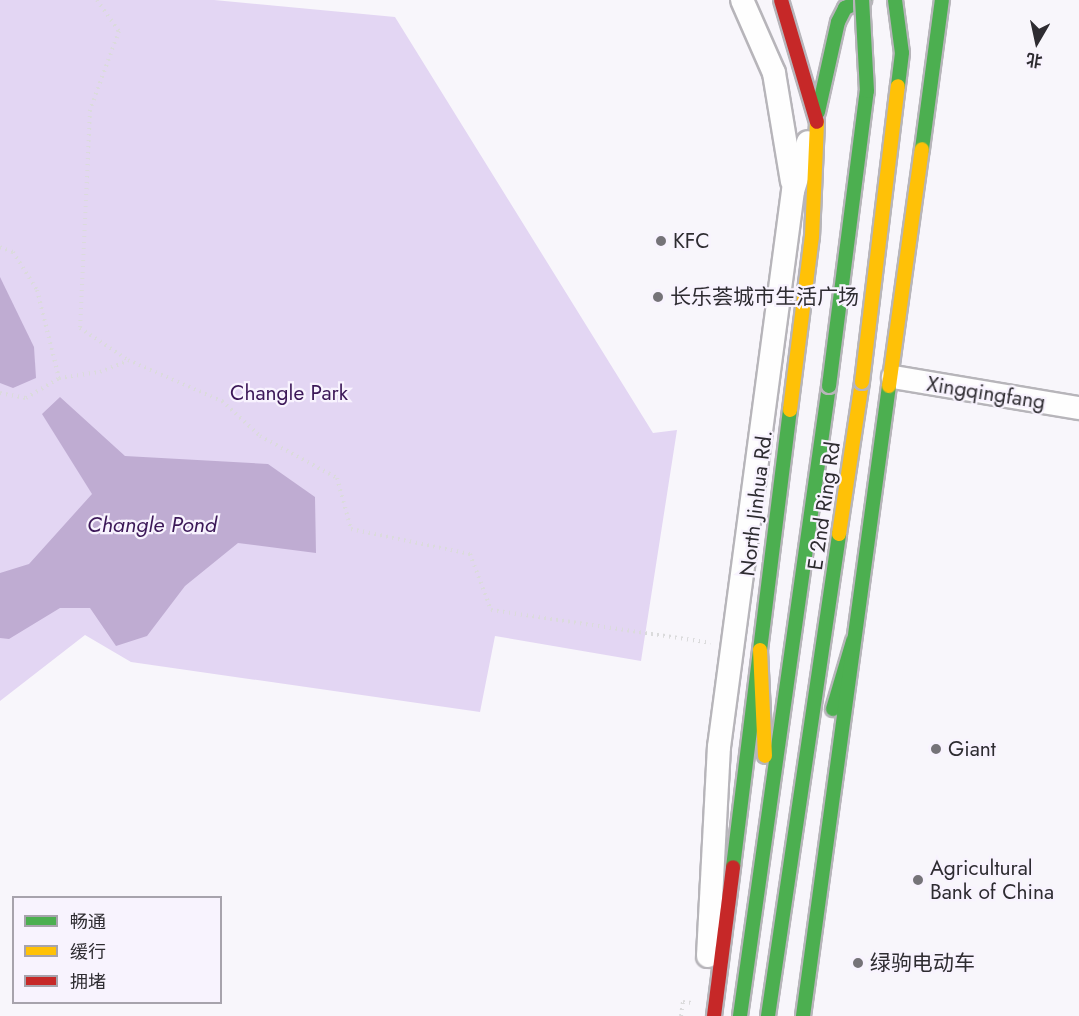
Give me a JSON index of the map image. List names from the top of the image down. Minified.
{"streets":{"main road":["North Jinhua Rd.","E 2nd Ring Rd"],"street":["Xingqingfang"]},"water":["Changle Pond"],"parks":["Changle Park"],"places":["KFC","长乐荟城市生活广场","Giant","Agricultural Bank of China","绿驹电动车"],"legend":["畅通","缓行","拥堵"],"north":"bottom"}
